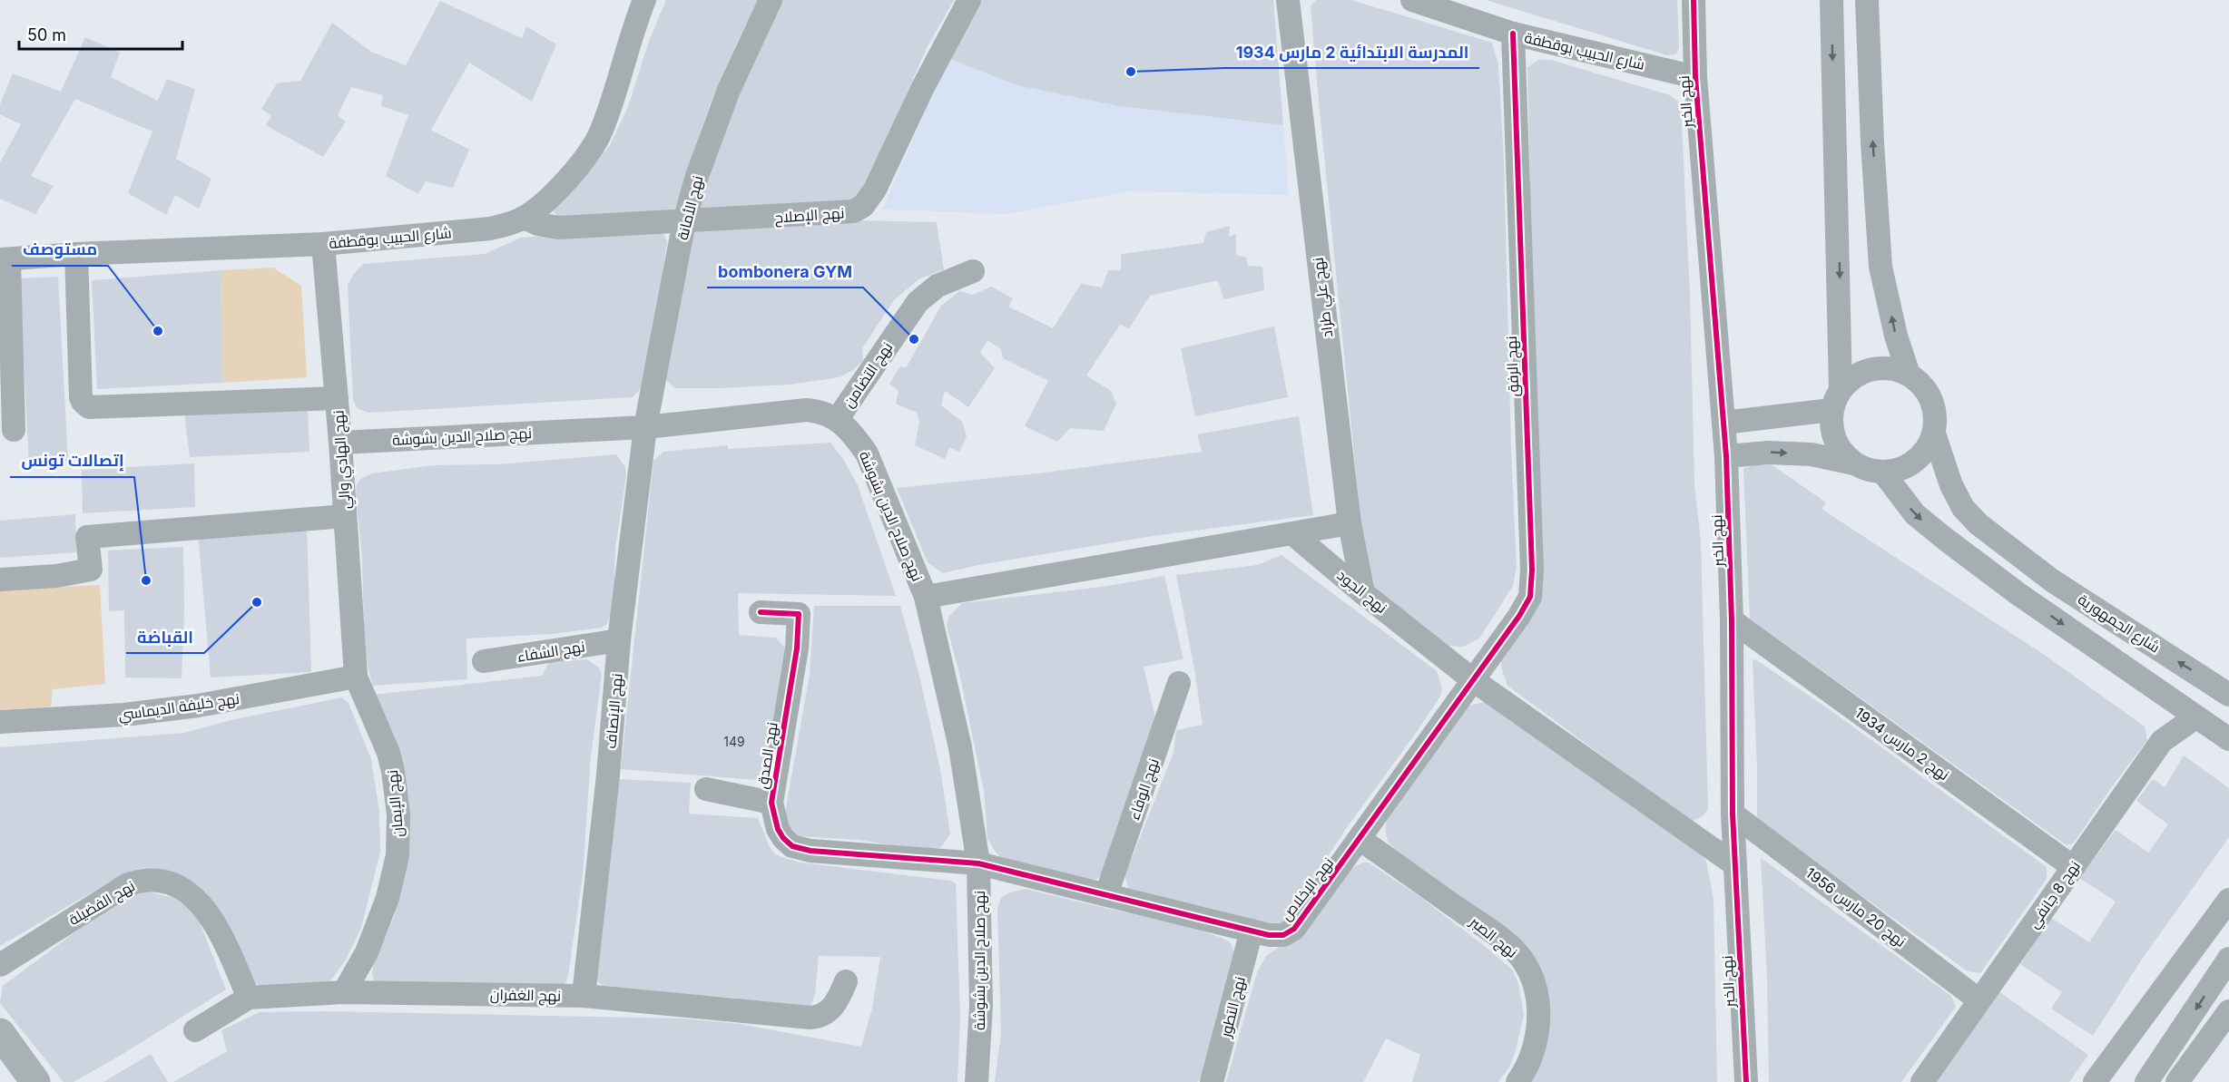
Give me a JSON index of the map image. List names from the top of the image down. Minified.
{"streets":{"street":["شارع الحبيب بوقطفة","نهج الخير","نهج الأمانة","نهج الإصلاح","نهج علي طراد","نهج الرفق","نهج التضامن","نهج صلاح الدين بشوشة","نهج الهادي والي","نهج الجود","شارع الجمهورية","نهج الشفاء","نهج خليفة الديماسي","نهج الإنصاف","نهج 2 مارس 1934","نهج الصدق","نهج الوفاء","نهج الإيمان","نهج الإخلاص","نهج 8 جانفي","نهج الفضيلة","نهج 20 مارس 1956","نهج الصبر","نهج الغفران","نهج التطور"]},"crossings":[["شارع الحبيب بوقطفة","نهج الخير"],["شارع الحبيب بوقطفة","نهج الإصلاح"],["شارع الحبيب بوقطفة","نهج الرفق"],["شارع الحبيب بوقطفة","نهج الهادي والي"],["نهج الخير","نهج الجود"],["نهج الخير","نهج 2 مارس 1934"],["نهج الخير","نهج 20 مارس 1956"],["نهج الأمانة","نهج الإصلاح"],["نهج الأمانة","نهج صلاح الدين بشوشة"],["نهج الأمانة","نهج الإنصاف"],["نهج علي طراد","نهج الجود"],["نهج الرفق","نهج الجود"],["نهج الرفق","نهج الإخلاص"],["نهج التضامن","نهج صلاح الدين بشوشة"],["نهج صلاح الدين بشوشة","نهج الهادي والي"],["نهج صلاح الدين بشوشة","نهج الإنصاف"],["نهج صلاح الدين بشوشة","نهج الصدق"],["نهج صلاح الدين بشوشة","نهج الإخلاص"],["نهج الهادي والي","نهج خليفة الديماسي"],["نهج الهادي والي","نهج الإيمان"],["نهج الجود","نهج الإخلاص"],["نهج الشفاء","نهج الإنصاف"],["نهج خليفة الديماسي","نهج الإيمان"],["نهج الإنصاف","نهج الغفران"],["نهج 2 مارس 1934","نهج 8 جانفي"],["نهج الصدق","نهج الإخلاص"],["نهج الوفاء","نهج الإخلاص"],["نهج الإيمان","نهج الغفران"],["نهج الإخلاص","نهج الصبر"],["نهج الإخلاص","نهج التطور"],["نهج 8 جانفي","نهج 20 مارس 1956"],["نهج الفضيلة","نهج الغفران"]],"places":["المدرسة الابتدائية 2 مارس 1934","مستوصف","bombonera GYM","إتصالات تونس","القباضة"],"house_numbers":["149"],"scale_bar":"50 m"}
